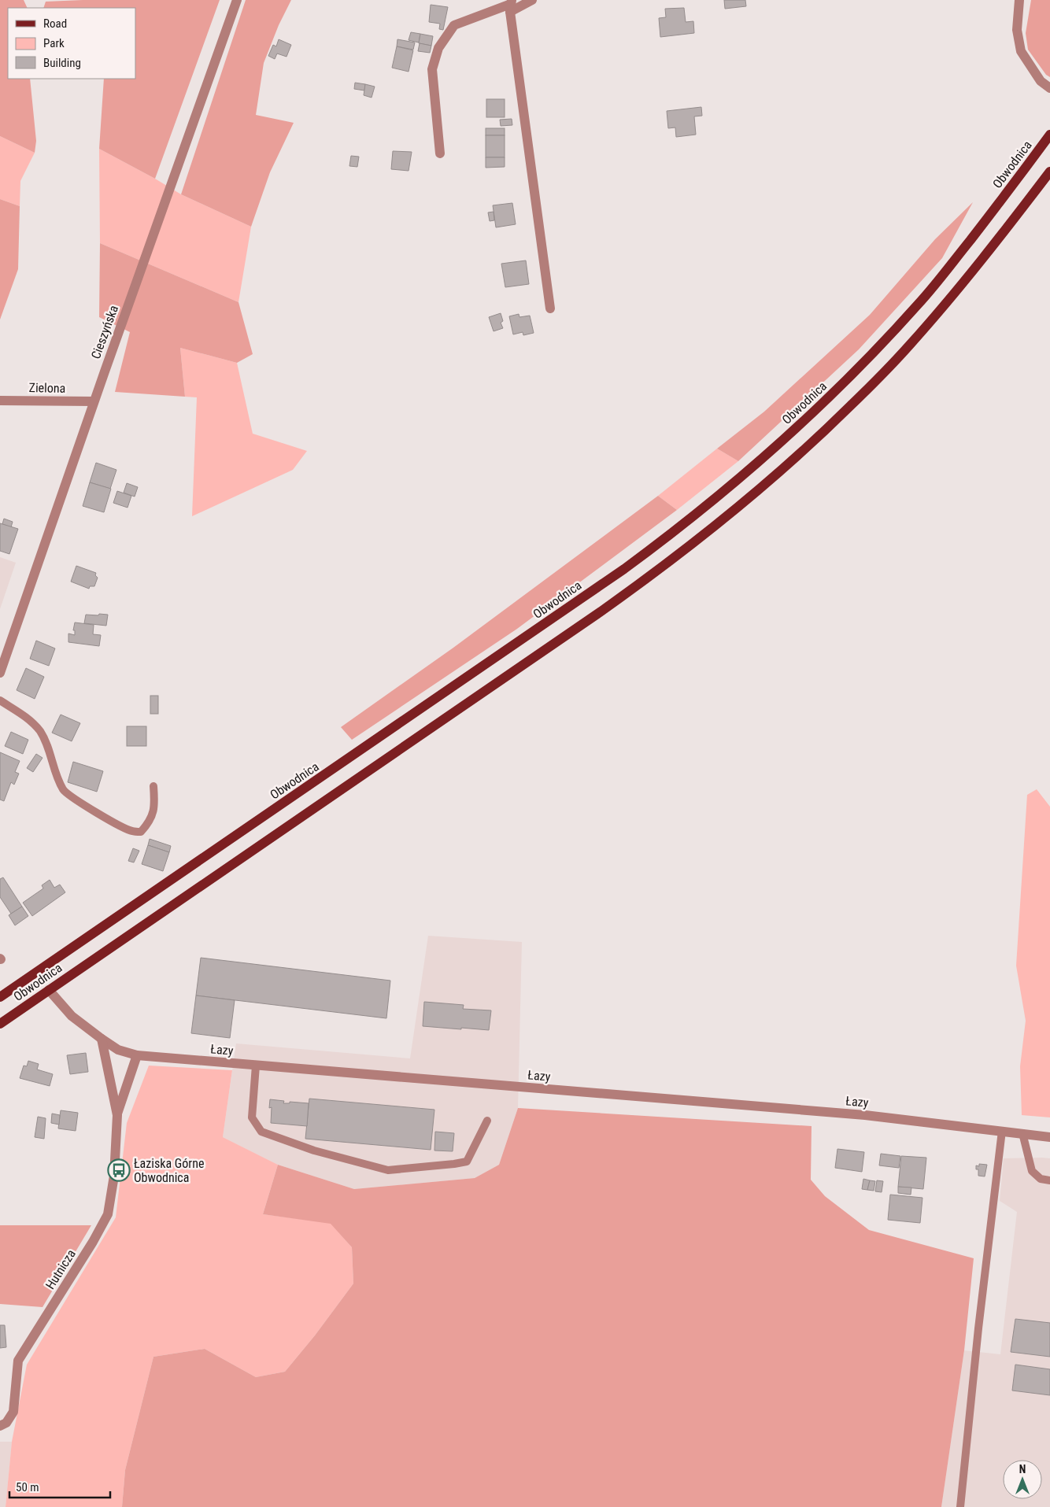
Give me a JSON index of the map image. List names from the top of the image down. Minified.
{"streets":{"main road":["Obwodnica"],"street":["Cieszyńska","Zielona","Łazy","Hutnicza"]},"crossings":[["Obwodnica","Łazy"],["Cieszyńska","Zielona"]],"places":{"bus stop":["Łaziska Górne Obwodnica"]},"legend":["Road","Park","Building"],"scale_bar":"50 m","north":"top"}
